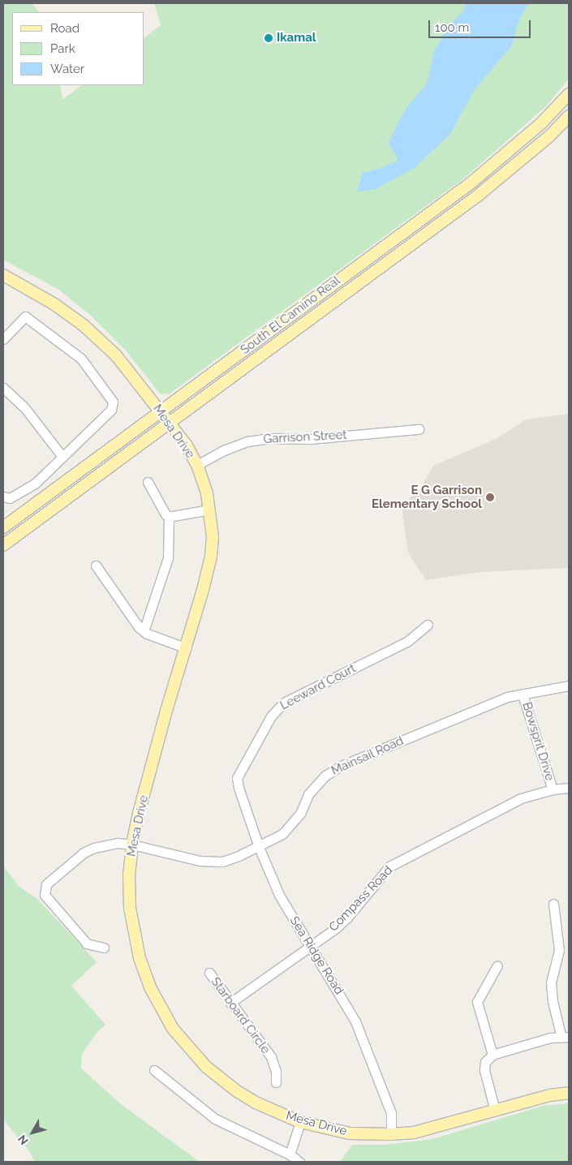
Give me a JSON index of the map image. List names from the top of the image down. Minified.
{"streets":{"main road":["South El Camino Real","Mesa Drive"],"street":["Garrison Street","Leeward Court","Bowsprit Drive","Mainsail Road","Compass Road","Sea Ridge Road","Starboard Circle"]},"crossings":[["South El Camino Real","Mesa Drive"],["Mesa Drive","Garrison Street"],["Mesa Drive","Mainsail Road"],["Mesa Drive","Sea Ridge Road"],["Leeward Court","Sea Ridge Road"],["Bowsprit Drive","Mainsail Road"],["Bowsprit Drive","Compass Road"],["Mainsail Road","Sea Ridge Road"],["Compass Road","Sea Ridge Road"],["Compass Road","Starboard Circle"]],"places":["Ikamal","E G Garrison Elementary School"],"legend":["Road","Park","Water"],"scale_bar":"100 m","north":"bottom left"}
